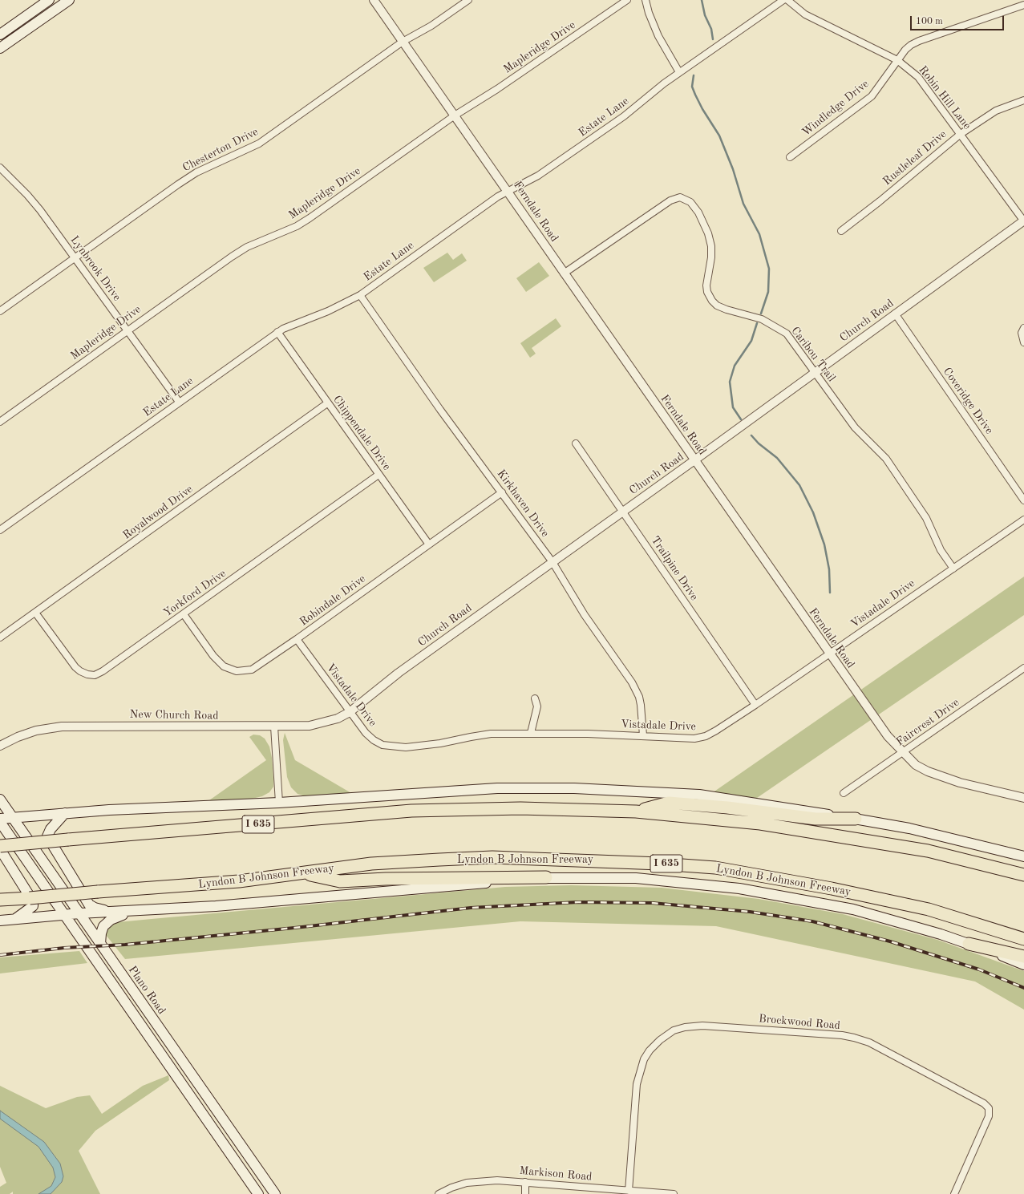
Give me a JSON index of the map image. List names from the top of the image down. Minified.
{"streets":{"highway":["I 635","Lyndon B Johnson Freeway"],"main road":["Plano Road"],"street":["Mapleridge Drive","Robin Hill Lane","Windledge Drive","Estate Lane","Chesterton Drive","Rustleleaf Drive","Ferndale Road","Lynbrook Drive","Church Road","Caribou Trail","Coveridge Drive","Chippendale Drive","Kirkhaven Drive","Royalwood Drive","Trailpine Drive","Yorkford Drive","Robindale Drive","Vistadale Drive","New Church Road","Faircrest Drive","Brockwood Road","Markison Road"]},"crossings":[["Mapleridge Drive","Ferndale Road"],["Mapleridge Drive","Lynbrook Drive"],["Robin Hill Lane","Windledge Drive"],["Robin Hill Lane","Rustleleaf Drive"],["Robin Hill Lane","Church Road"],["Estate Lane","Ferndale Road"],["Estate Lane","Lynbrook Drive"],["Estate Lane","Chippendale Drive"],["Estate Lane","Kirkhaven Drive"],["Chesterton Drive","Ferndale Road"],["Chesterton Drive","Lynbrook Drive"],["Ferndale Road","Church Road"],["Ferndale Road","Caribou Trail"],["Ferndale Road","Vistadale Drive"],["Ferndale Road","Faircrest Drive"],["Church Road","Caribou Trail"],["Church Road","Coveridge Drive"],["Church Road","Kirkhaven Drive"],["Church Road","Trailpine Drive"],["Church Road","Vistadale Drive"],["Church Road","New Church Road"],["Caribou Trail","Vistadale Drive"],["Chippendale Drive","Royalwood Drive"],["Chippendale Drive","Yorkford Drive"],["Chippendale Drive","Robindale Drive"],["Kirkhaven Drive","Robindale Drive"],["Kirkhaven Drive","Vistadale Drive"],["Royalwood Drive","Yorkford Drive"],["Trailpine Drive","Vistadale Drive"],["Yorkford Drive","Robindale Drive"],["Robindale Drive","Vistadale Drive"],["Vistadale Drive","New Church Road"],["Brockwood Road","Markison Road"]],"scale_bar":"100 m"}
